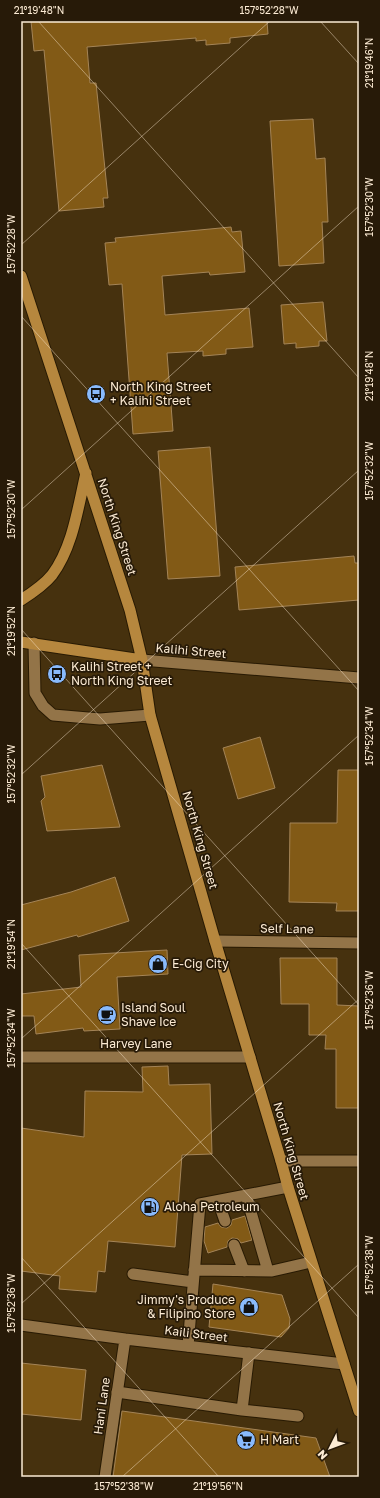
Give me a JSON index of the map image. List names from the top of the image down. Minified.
{"streets":{"main road":["North King Street","Kalihi Street"],"street":["Self Lane","Harvey Lane","Kaili Street","Hani Lane"]},"crossings":[["North King Street","Kalihi Street"],["North King Street","Self Lane"],["North King Street","Harvey Lane"],["North King Street","Kaili Street"],["Kaili Street","Hani Lane"]],"places":{"bus stop":["North King Street + Kalihi Street","Kalihi Street + North King Street"],"shop":["E-Cig City","Jimmy's Produce & Filipino Store"],"cafe":["Island Soul Shave Ice"],"fuel station":["Aloha Petroleum"],"supermarket":["H Mart"]},"north":"bottom left","coordinates":["21°19'48\"N","157°52'28\"W","21°19'46\"N","157°52'30\"W","157°52'32\"W","21°19'52\"N","157°52'34\"W","21°19'54\"N","157°52'36\"W","157°52'38\"W","21°19'56\"N"]}
